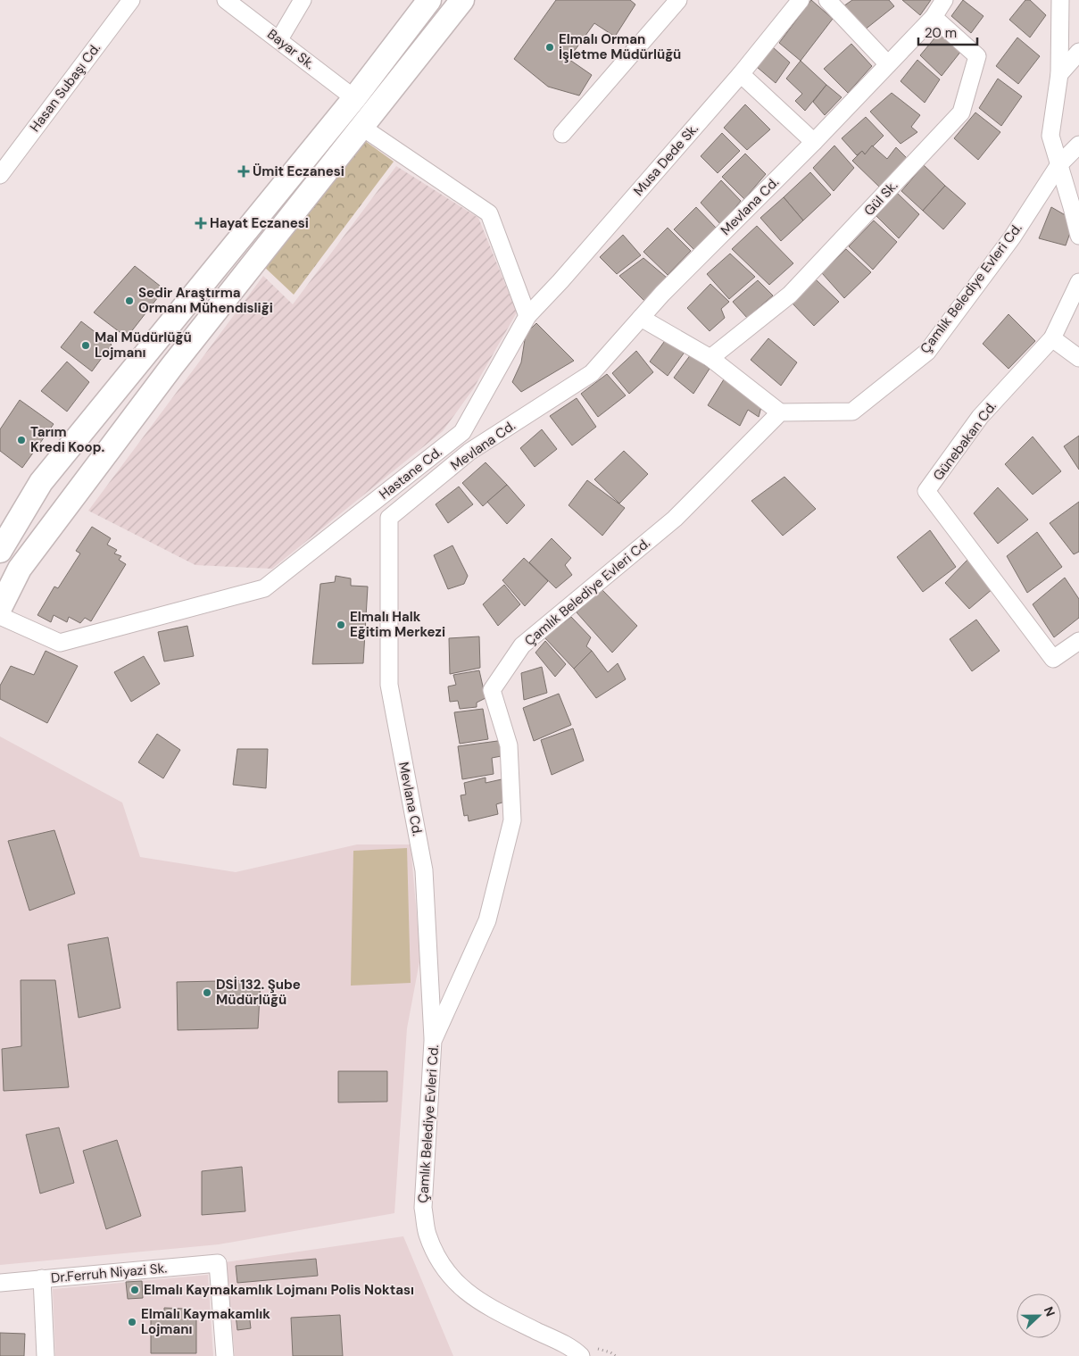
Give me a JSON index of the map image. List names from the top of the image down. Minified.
{"streets":{"street":["Bayar Sk.","Hasan Subaşı Cd.","Musa Dede Sk.","Gül Sk.","Mevlana Cd.","Çamlık Belediye Evleri Cd.","Günebakan Cd.","Hastane Cd.","Dr.Ferruh Niyazi Sk."]},"crossings":[["Musa Dede Sk.","Hastane Cd."],["Gül Sk.","Mevlana Cd."],["Mevlana Cd.","Çamlık Belediye Evleri Cd."]],"places":{"other":["Elmalı Orman İşletme Müdürlüğü","Sedir Araştırma Ormanı Mühendisliği","Mal Müdürlüğü Lojmanı","Tarım Kredi Koop.","Elmalı Halk Eğitim Merkezi","DSİ 132. Şube Müdürlüğü","Elmalı Kaymakamlık Lojmanı Polis Noktası","Elmalı Kaymakamlık Lojmanı"],"health":["Ümit Eczanesi","Hayat Eczanesi"]},"scale_bar":"20 m","north":"right"}
